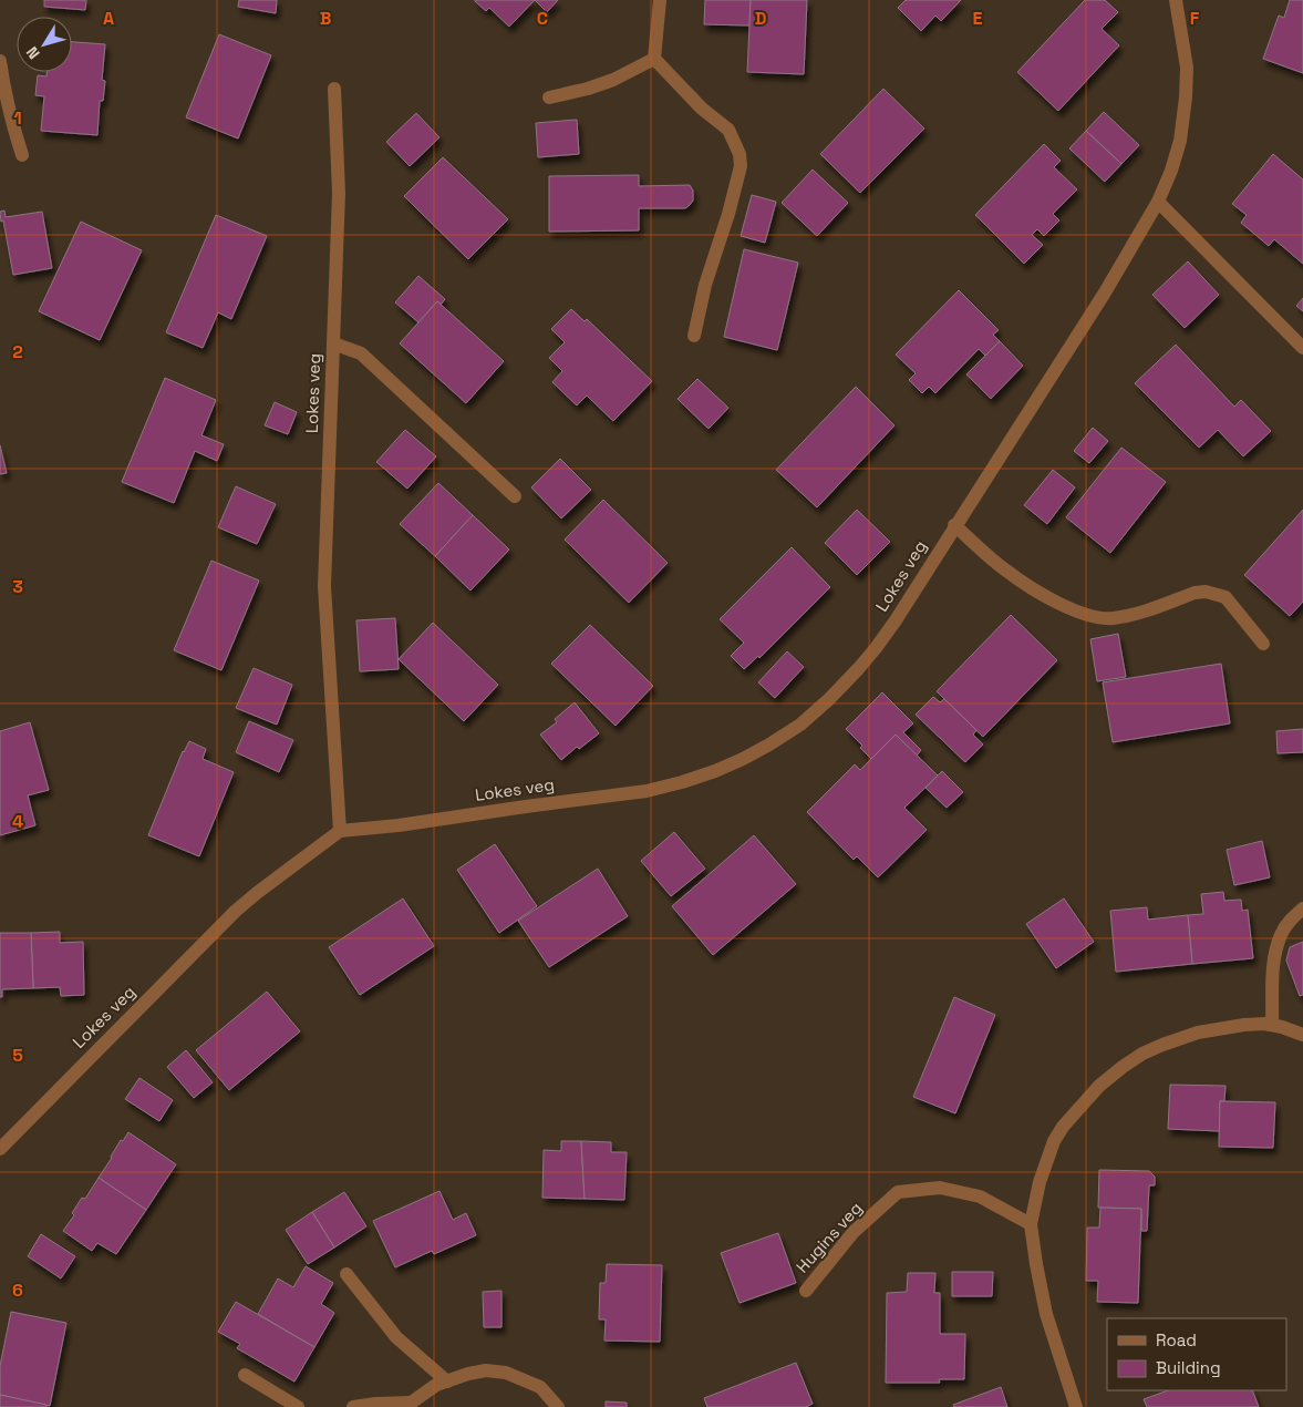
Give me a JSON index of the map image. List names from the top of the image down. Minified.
{"streets":{"street":["Lokes veg","Hugins veg"]},"legend":["Road","Building"],"north":"bottom left","grid":{"columns":["A","B","C","D","E","F"],"rows":["1","2","3","4","5","6"]}}
